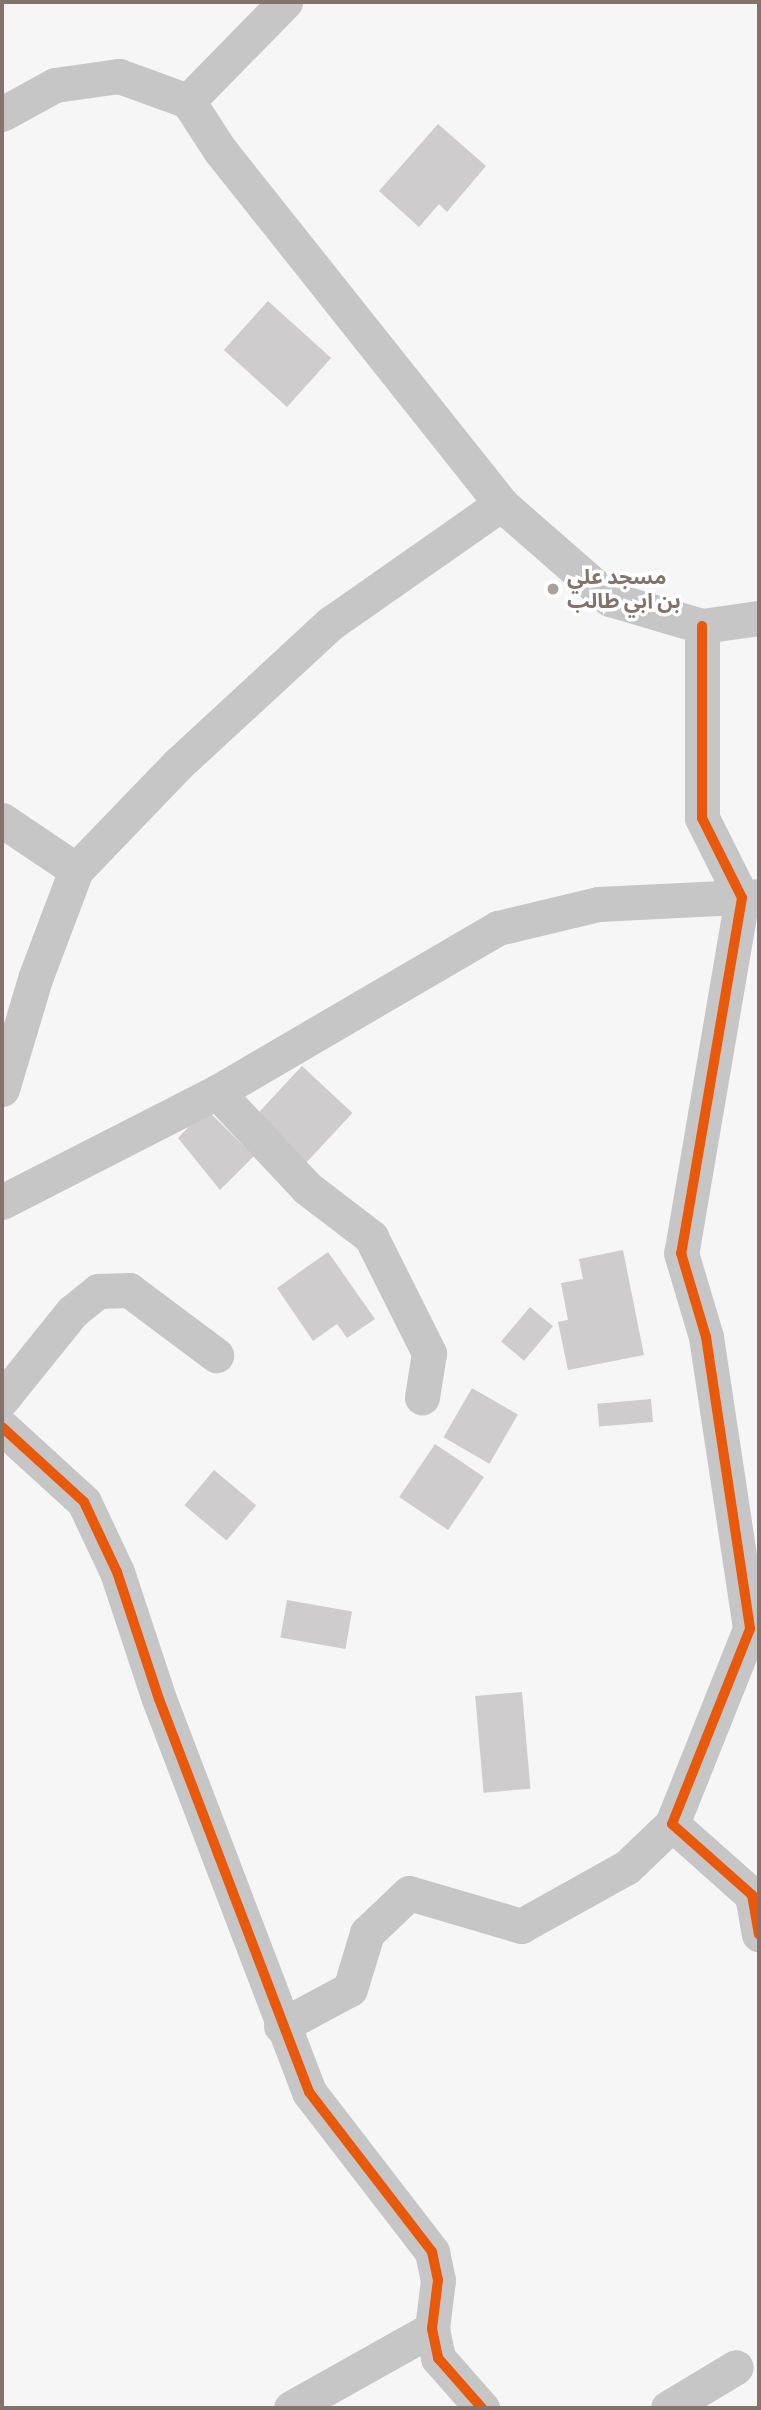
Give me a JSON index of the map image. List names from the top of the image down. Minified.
{"places":["مسجد علي بن ابي طالب"]}
